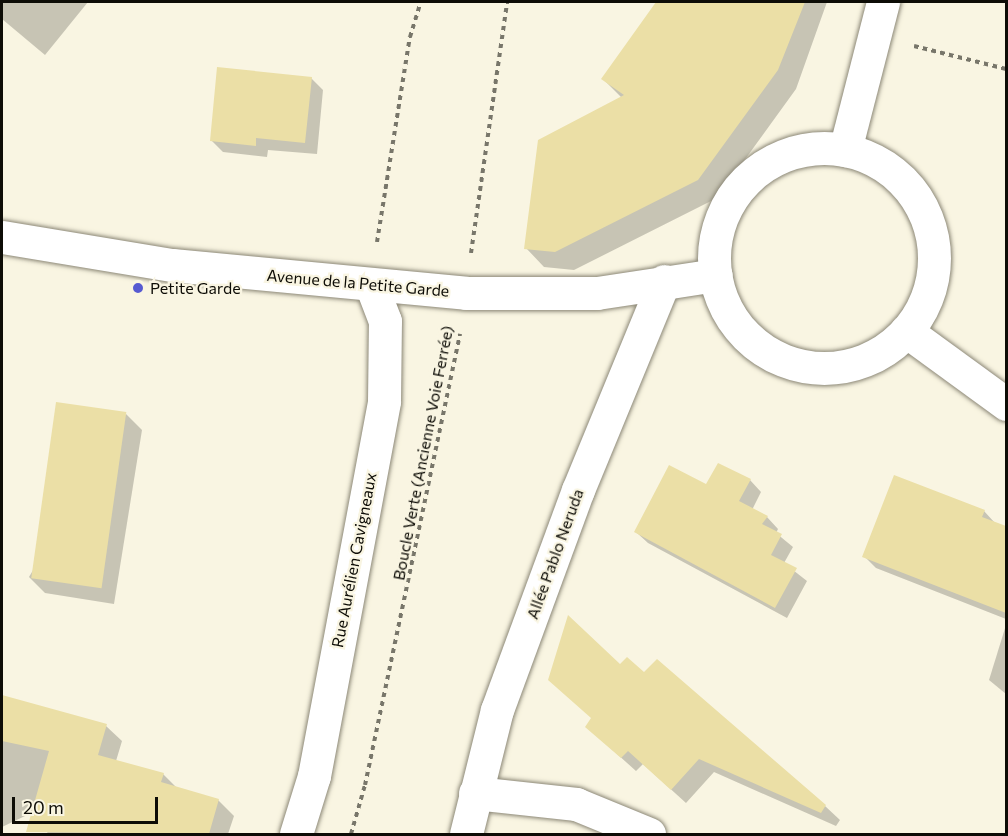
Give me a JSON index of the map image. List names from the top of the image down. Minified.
{"streets":{"street":["Avenue de la Petite Garde","Allée Pablo Neruda","Rue Aurélien Cavigneaux"],"path":["Boucle Verte (Ancienne Voie Ferrée)"]},"crossings":[["Avenue de la Petite Garde","Boucle Verte (Ancienne Voie Ferrée)"],["Avenue de la Petite Garde","Allée Pablo Neruda"],["Avenue de la Petite Garde","Rue Aurélien Cavigneaux"]],"places":["Petite Garde"],"scale_bar":"20 m"}
